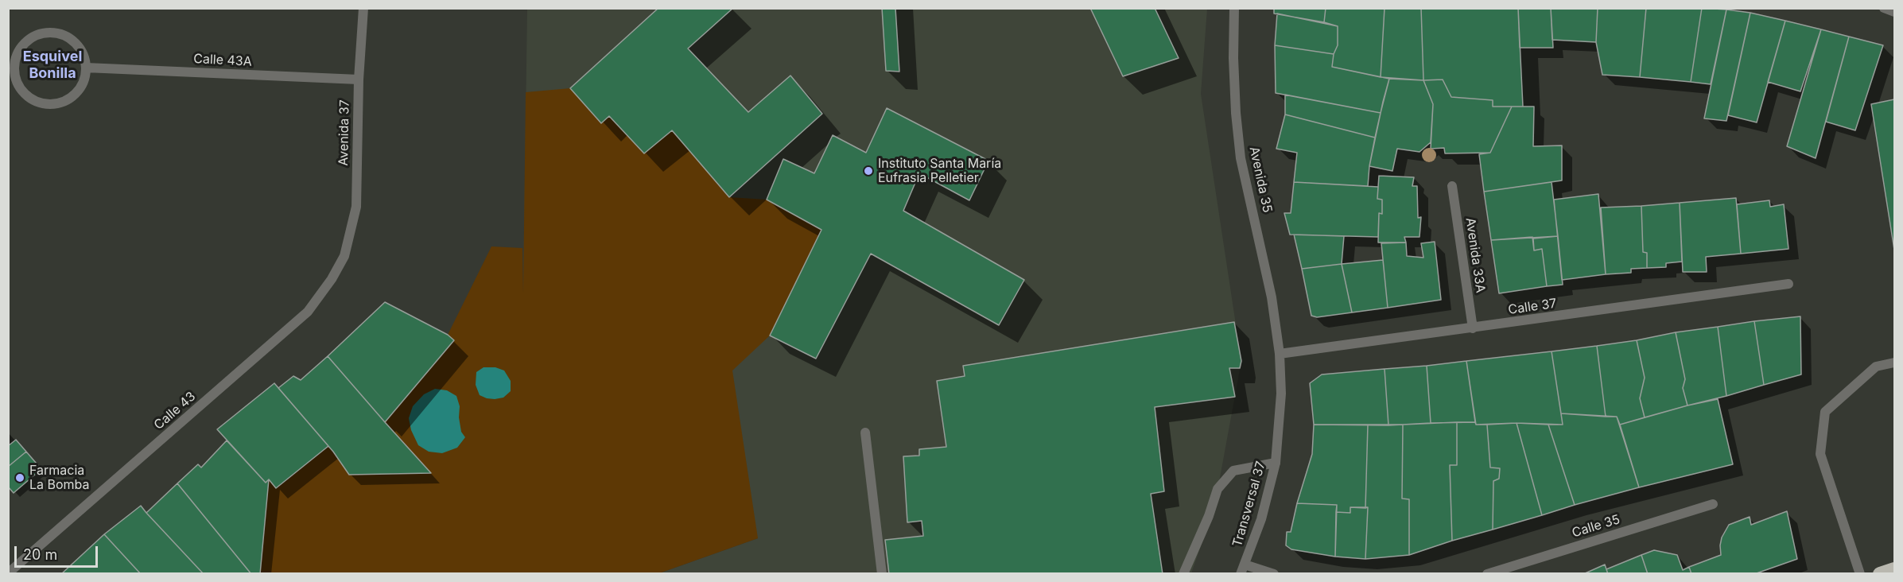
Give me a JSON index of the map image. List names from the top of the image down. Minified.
{"streets":{"street":["Calle 43A","Avenida 37","Avenida 35","Avenida 33A","Calle 37","Calle 43","Transversal 37","Calle 35"]},"crossings":[["Calle 43A","Avenida 37"],["Avenida 37","Calle 43"],["Avenida 35","Calle 37"],["Avenida 35","Transversal 37"],["Avenida 33A","Calle 37"],["Calle 37","Transversal 37"]],"districts":["Esquivel Bonilla"],"places":["Instituto Santa María Eufrasia Pelletier","Farmacia La Bomba"],"scale_bar":"20 m"}
